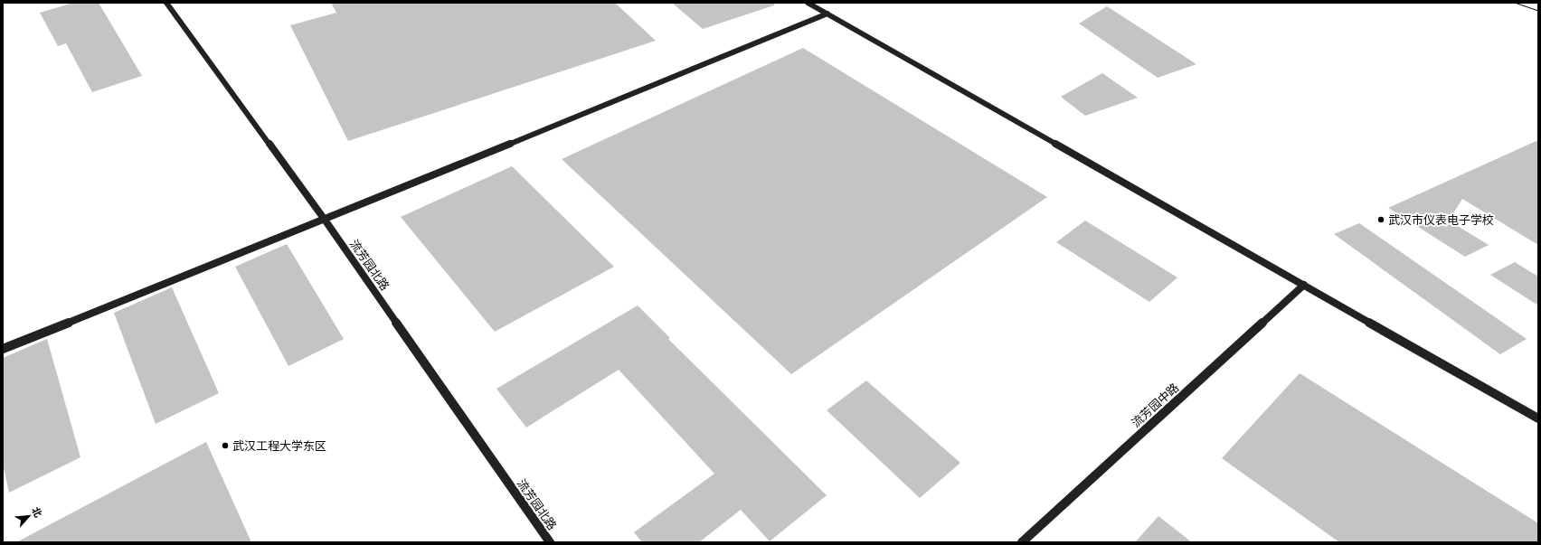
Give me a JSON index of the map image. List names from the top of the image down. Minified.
{"streets":{"street":["流芳园北路","流芳园中路"]},"places":["武汉市仪表电子学校","武汉工程大学东区"],"north":"top right"}
